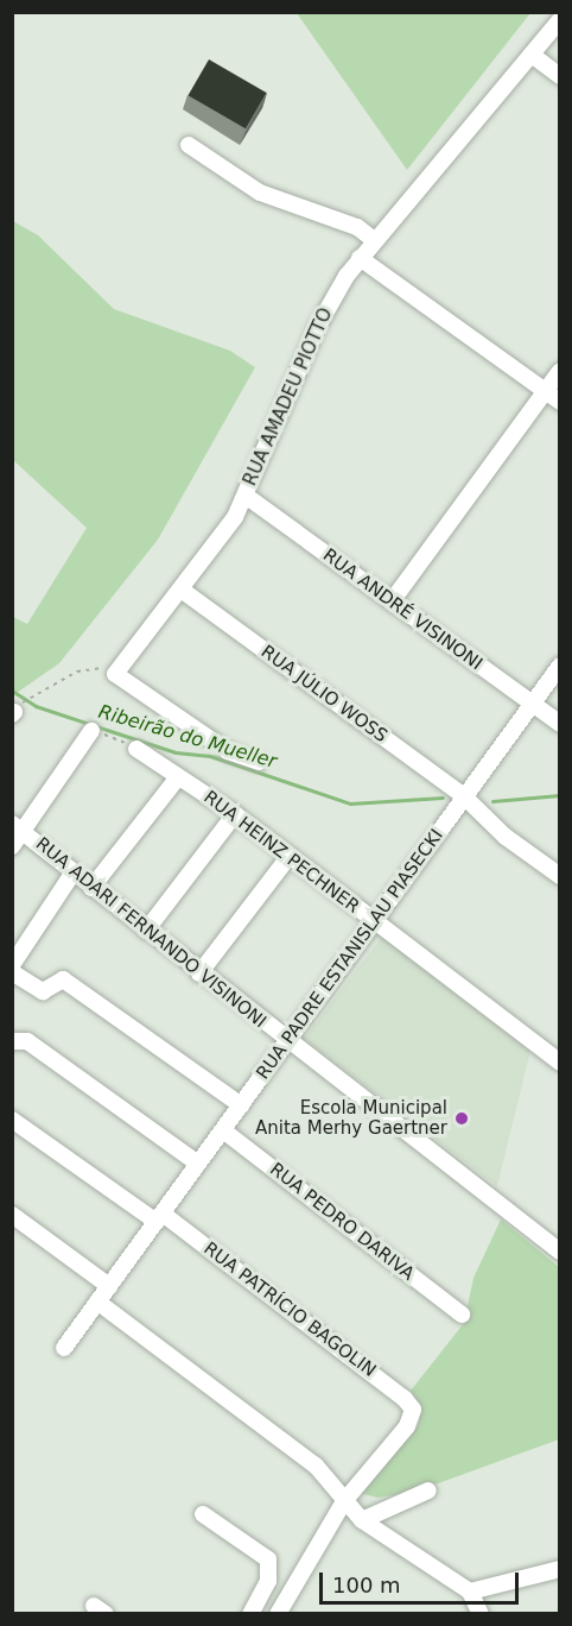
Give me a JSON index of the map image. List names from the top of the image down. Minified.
{"streets":{"street":["RUA AMADEU PIOTTO","RUA ANDRÉ VISINONI","RUA JÚLIO WOSS","RUA HEINZ PECHNER","RUA ADARI FERNANDO VISINONI","RUA PADRE ESTANISLAU PIASECKI","RUA PEDRO DARIVA","RUA PATRÍCIO BAGOLIN"]},"crossings":[["RUA AMADEU PIOTTO","RUA ANDRÉ VISINONI"],["RUA AMADEU PIOTTO","RUA JÚLIO WOSS"],["RUA ANDRÉ VISINONI","RUA PADRE ESTANISLAU PIASECKI"],["RUA JÚLIO WOSS","RUA PADRE ESTANISLAU PIASECKI"],["RUA HEINZ PECHNER","RUA PADRE ESTANISLAU PIASECKI"],["RUA ADARI FERNANDO VISINONI","RUA PADRE ESTANISLAU PIASECKI"],["RUA PADRE ESTANISLAU PIASECKI","RUA PEDRO DARIVA"],["RUA PADRE ESTANISLAU PIASECKI","RUA PATRÍCIO BAGOLIN"]],"water":["Ribeirão do Mueller"],"places":["Escola Municipal Anita Merhy Gaertner"],"scale_bar":"100 m"}
